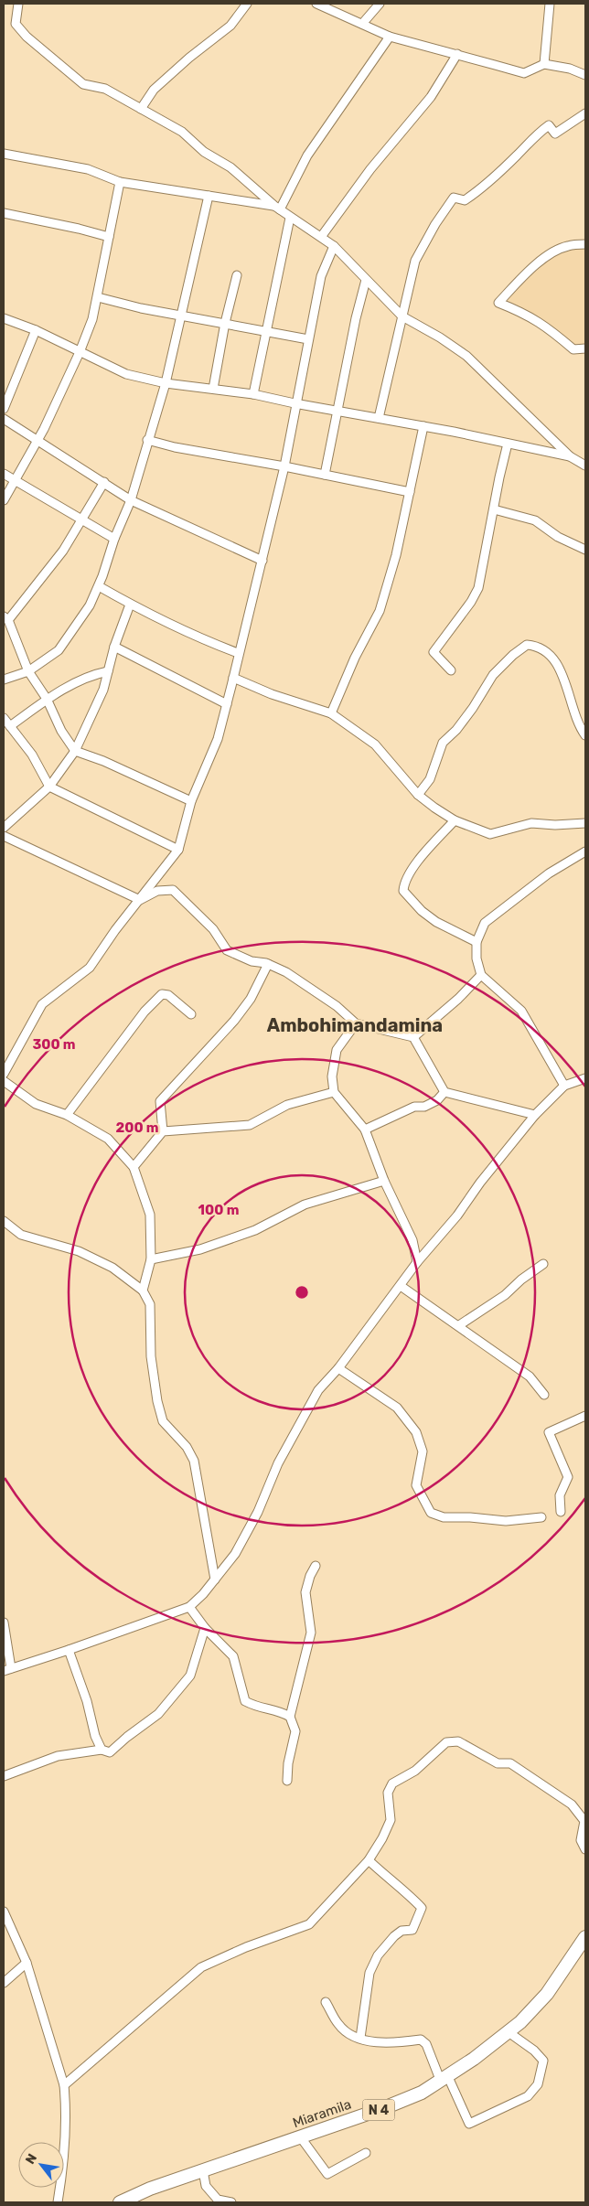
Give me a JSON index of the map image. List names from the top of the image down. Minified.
{"streets":{"main road":["N 4","Miaramila"]},"districts":["Ambohimandamina"],"north":"top left","rings":["300 m","200 m","100 m"]}
